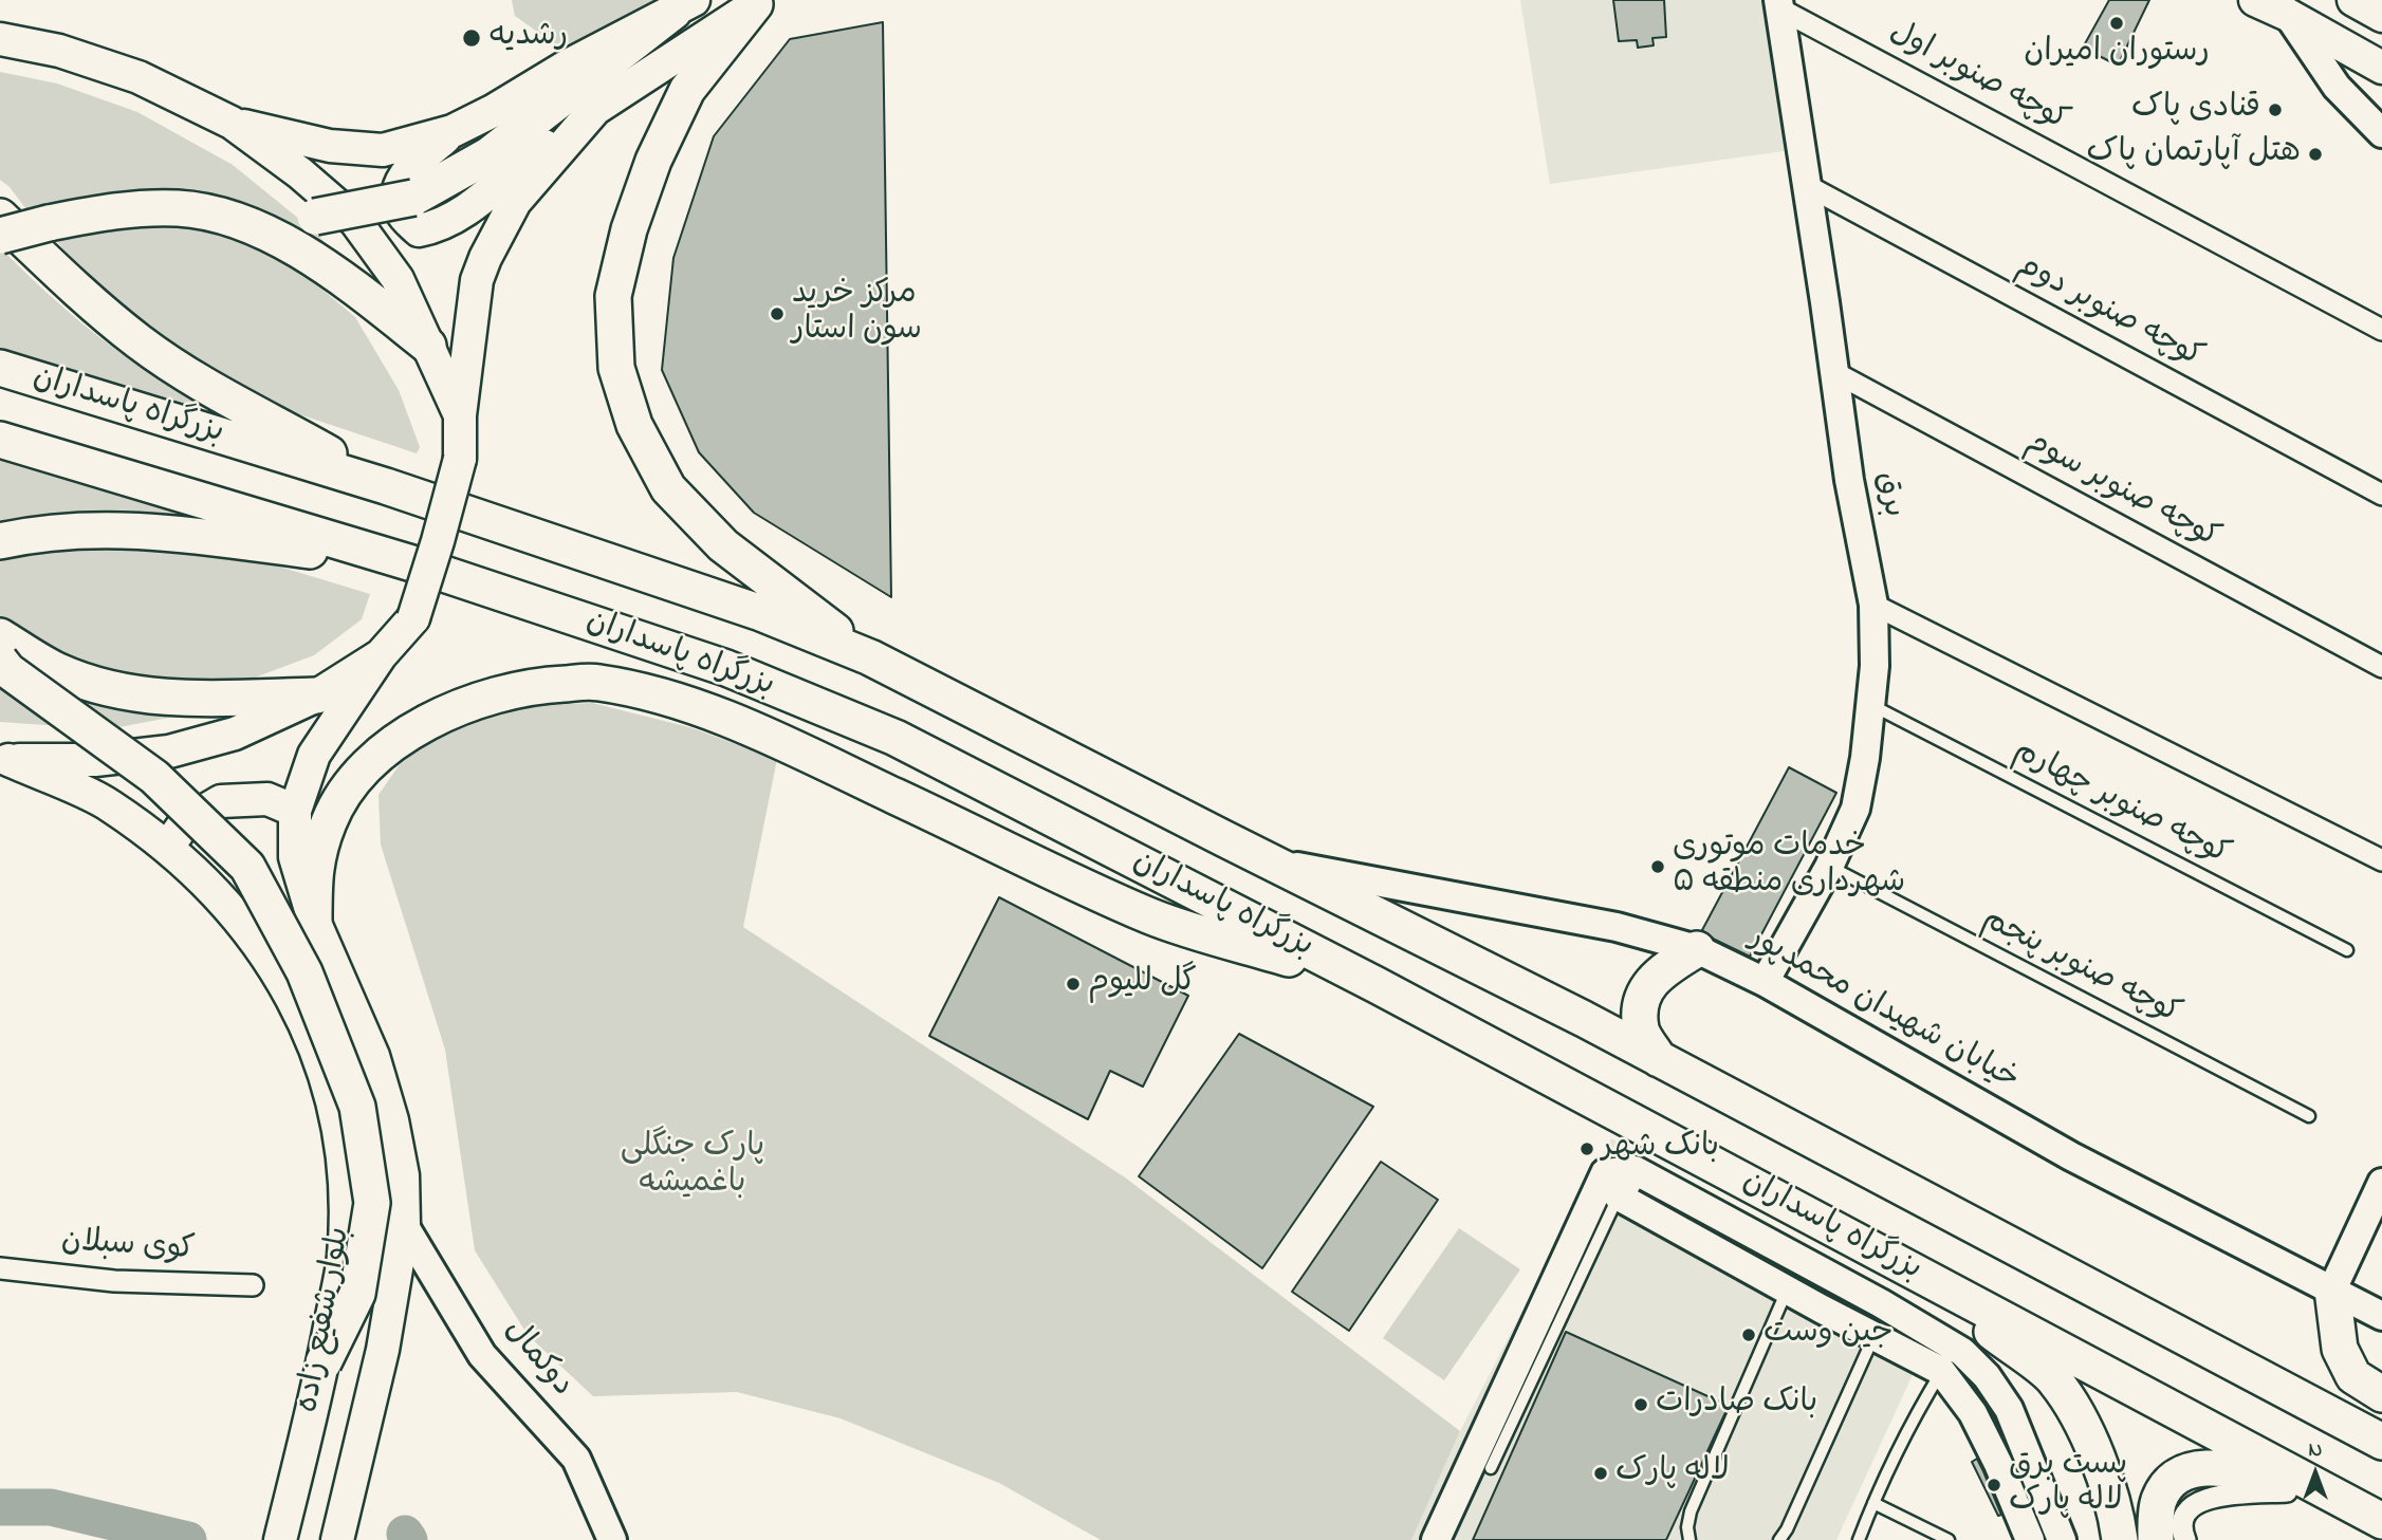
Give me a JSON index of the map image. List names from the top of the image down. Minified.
{"streets":{"highway":["بزرگراه پاسداران"],"main road":["بلوار شفیع زاده"],"street":["کوچه صنوبر اول","کوچه صنوبر دوم","کوچه صنوبر سوم","برق","خیابان شهیدان محمدپور","کوی سبلان","دوکمال"],"lane":["کوچه صنوبر چهارم","کوچه صنوبر پنجم"]},"crossings":[["کوچه صنوبر اول","برق"],["کوچه صنوبر دوم","برق"],["بزرگراه پاسداران","خیابان شهیدان محمدپور"],["کوچه صنوبر سوم","برق"],["برق","کوچه صنوبر چهارم"],["برق","کوچه صنوبر پنجم"],["برق","خیابان شهیدان محمدپور"],["بلوار شفیع زاده","دوکمال"]],"parks":["پارک جنگلی باغمیشه"],"places":["رستوران امیران","رشدیه","قنادی پاک","هتل آپارتمان پاک","مرکز خرید سون استار","خدمات موتوری شهرداری منطقه ۵","گل للیوم","بانک شهر","جین وست","بانک صادرات","لاله پارک","پست برق لاله پارک"],"north":"top"}
